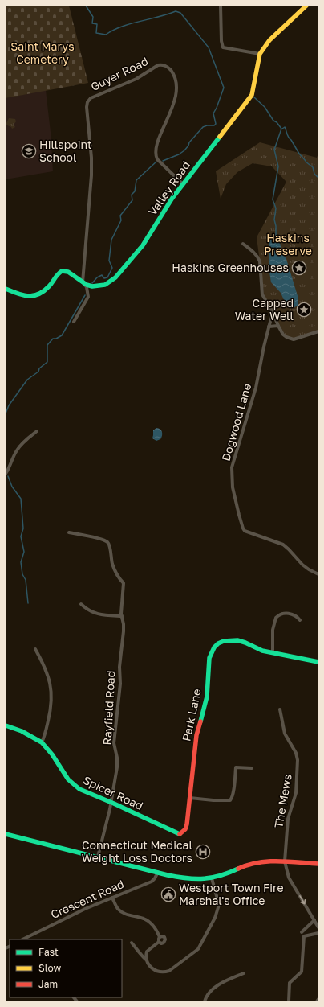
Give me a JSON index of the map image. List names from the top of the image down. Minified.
{"streets":{"street":["Guyer Road","Valley Road","Dogwood Lane","Rayfield Road","Park Lane","Spicer Road","The Mews","Crescent Road"]},"crossings":[["Guyer Road","Valley Road"],["Rayfield Road","Spicer Road"],["Park Lane","Spicer Road"]],"parks":["Saint Marys Cemetery","Haskins Preserve"],"places":{"school or university":["Hillspoint School"],"place":["Haskins Greenhouses","Capped Water Well"],"hospital":["Connecticut Medical Weight Loss Doctors"],"public building":["Westport Town Fire Marshal's Office"]},"legend":["Fast","Slow","Jam"]}
